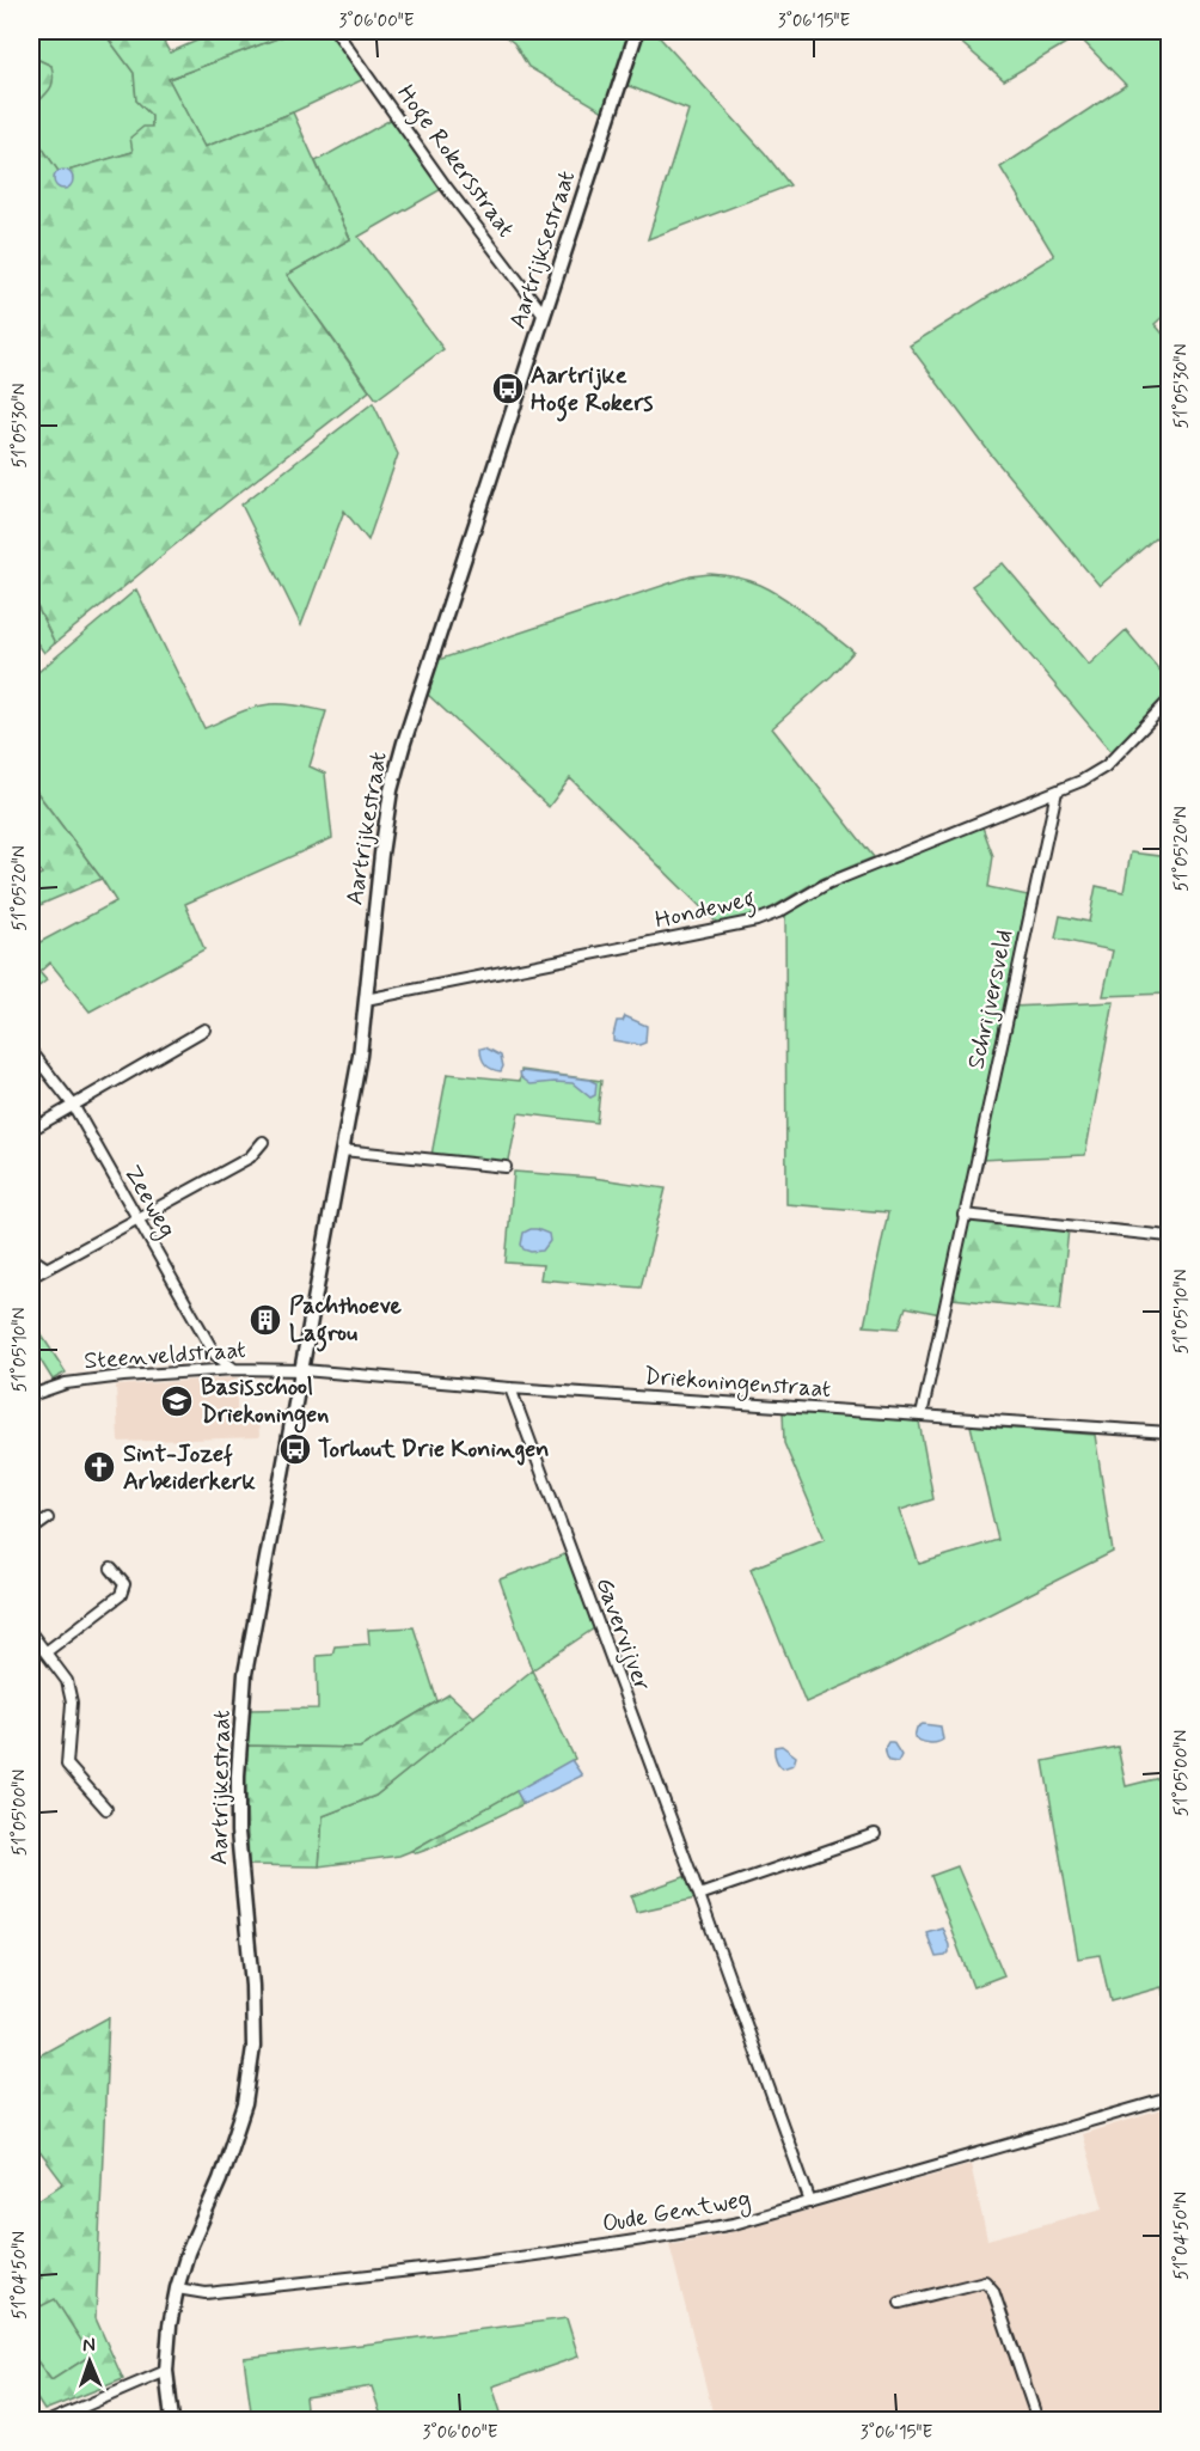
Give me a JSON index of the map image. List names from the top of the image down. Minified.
{"streets":{"street":["Hoge Rokersstraat","Aartrijksestraat","Aartrijkestraat","Hondeweg","Schrijversveld","Zeeweg","Steenveldstraat","Driekoningenstraat","Gavervijver","Oude Gentweg"]},"crossings":[["Hoge Rokersstraat","Aartrijksestraat"],["Aartrijksestraat","Aartrijkestraat"],["Aartrijkestraat","Hondeweg"],["Aartrijkestraat","Steenveldstraat"],["Aartrijkestraat","Driekoningenstraat"],["Aartrijkestraat","Oude Gentweg"],["Hondeweg","Schrijversveld"],["Schrijversveld","Driekoningenstraat"],["Zeeweg","Steenveldstraat"],["Steenveldstraat","Driekoningenstraat"],["Driekoningenstraat","Gavervijver"],["Gavervijver","Oude Gentweg"]],"places":{"bus stop":["Aartrijke Hoge Rokers","Torhout Drie Koningen"],"building":["Pachthoeve Lagrou"],"school or university":["Basisschool Driekoningen"],"church":["Sint-Jozef Arbeiderkerk"]},"north":"top","coordinates":["3°06'00\"E","3°06'15\"E","51°05'30\"N","51°05'20\"N","51°05'10\"N","51°05'00\"N","51°04'50\"N"]}
